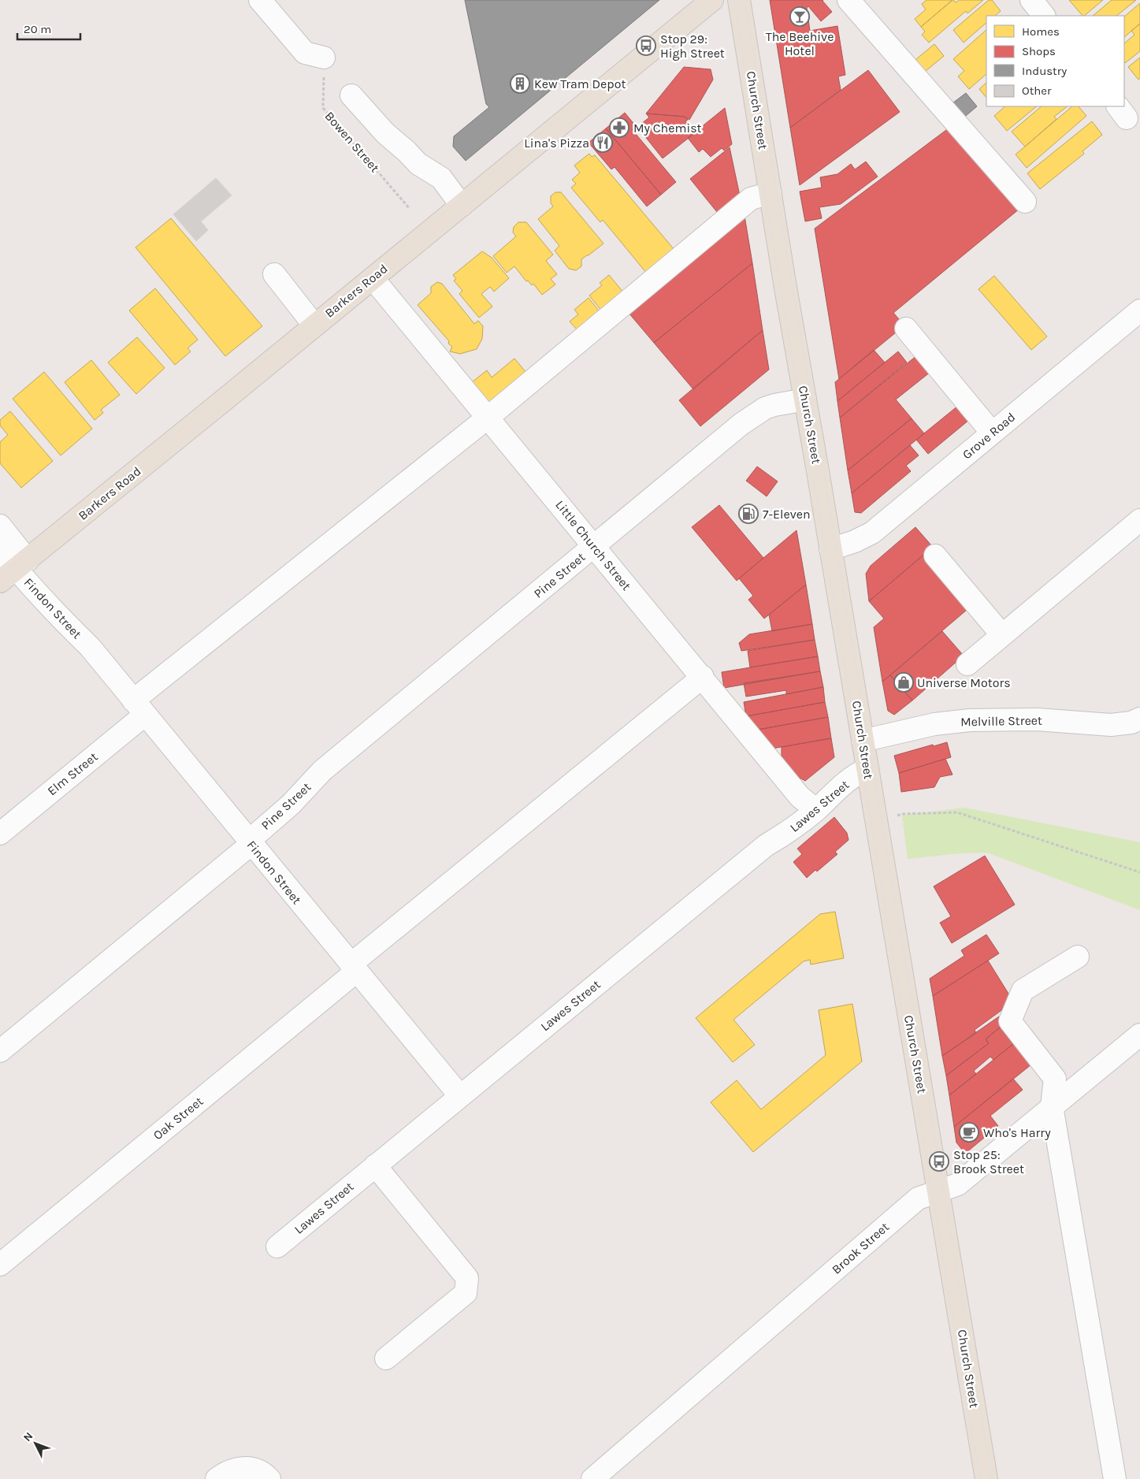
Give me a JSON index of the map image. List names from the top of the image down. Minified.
{"streets":{"main road":["Church Street","Barkers Road"],"street":["Grove Road","Little Church Street","Pine Street","Findon Street","Melville Street","Elm Street","Lawes Street","Oak Street","Brook Street"],"path":["Bowen Street"]},"crossings":[["Church Street","Grove Road"],["Church Street","Pine Street"],["Church Street","Melville Street"],["Church Street","Elm Street"],["Church Street","Lawes Street"],["Church Street","Brook Street"],["Barkers Road","Little Church Street"],["Barkers Road","Findon Street"],["Little Church Street","Pine Street"],["Little Church Street","Elm Street"],["Little Church Street","Lawes Street"],["Little Church Street","Oak Street"],["Pine Street","Findon Street"],["Findon Street","Elm Street"],["Findon Street","Lawes Street"],["Findon Street","Oak Street"]],"places":{"bar":["The Beehive Hotel"],"bus stop":["Stop 29: High Street","Stop 25: Brook Street"],"building":["Kew Tram Depot"],"pharmacy":["My Chemist"],"restaurant":["Lina's Pizza"],"fuel station":["7-Eleven"],"shop":["Universe Motors"],"cafe":["Who's Harry"]},"legend":["Homes","Shops","Industry","Other"],"scale_bar":"20 m","north":"top left"}
